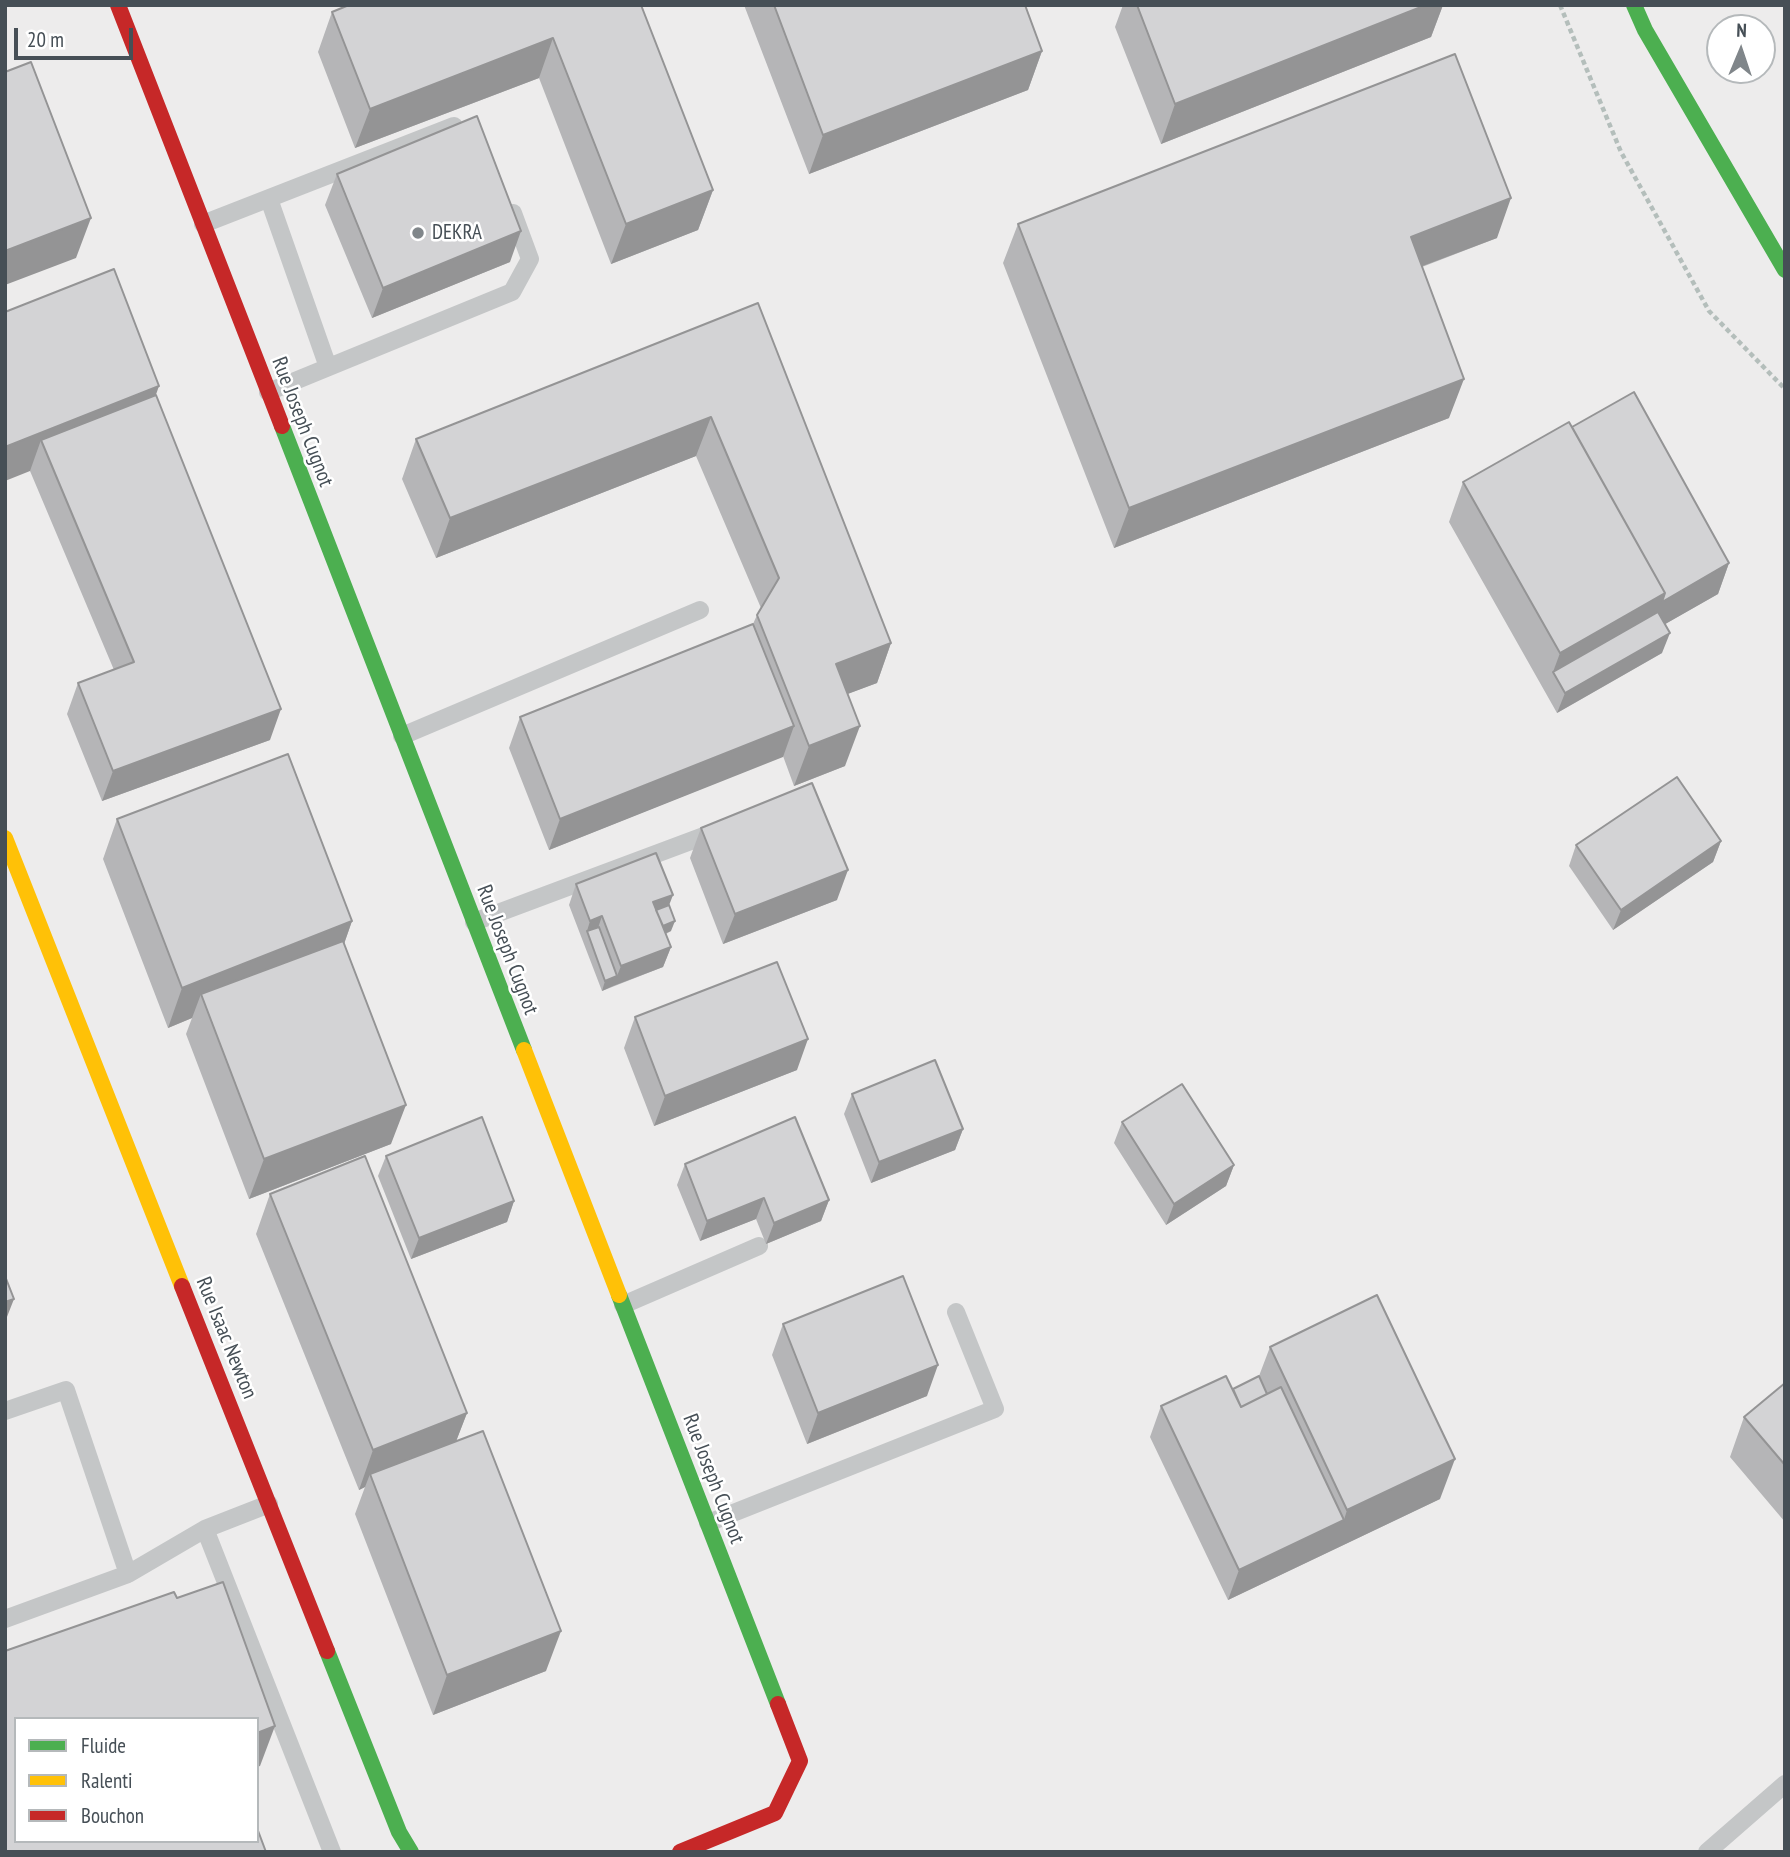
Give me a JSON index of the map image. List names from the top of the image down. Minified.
{"streets":{"street":["Rue Joseph Cugnot","Rue Isaac Newton"]},"places":["DEKRA"],"legend":["Fluide","Ralenti","Bouchon"],"scale_bar":"20 m","north":"top"}
